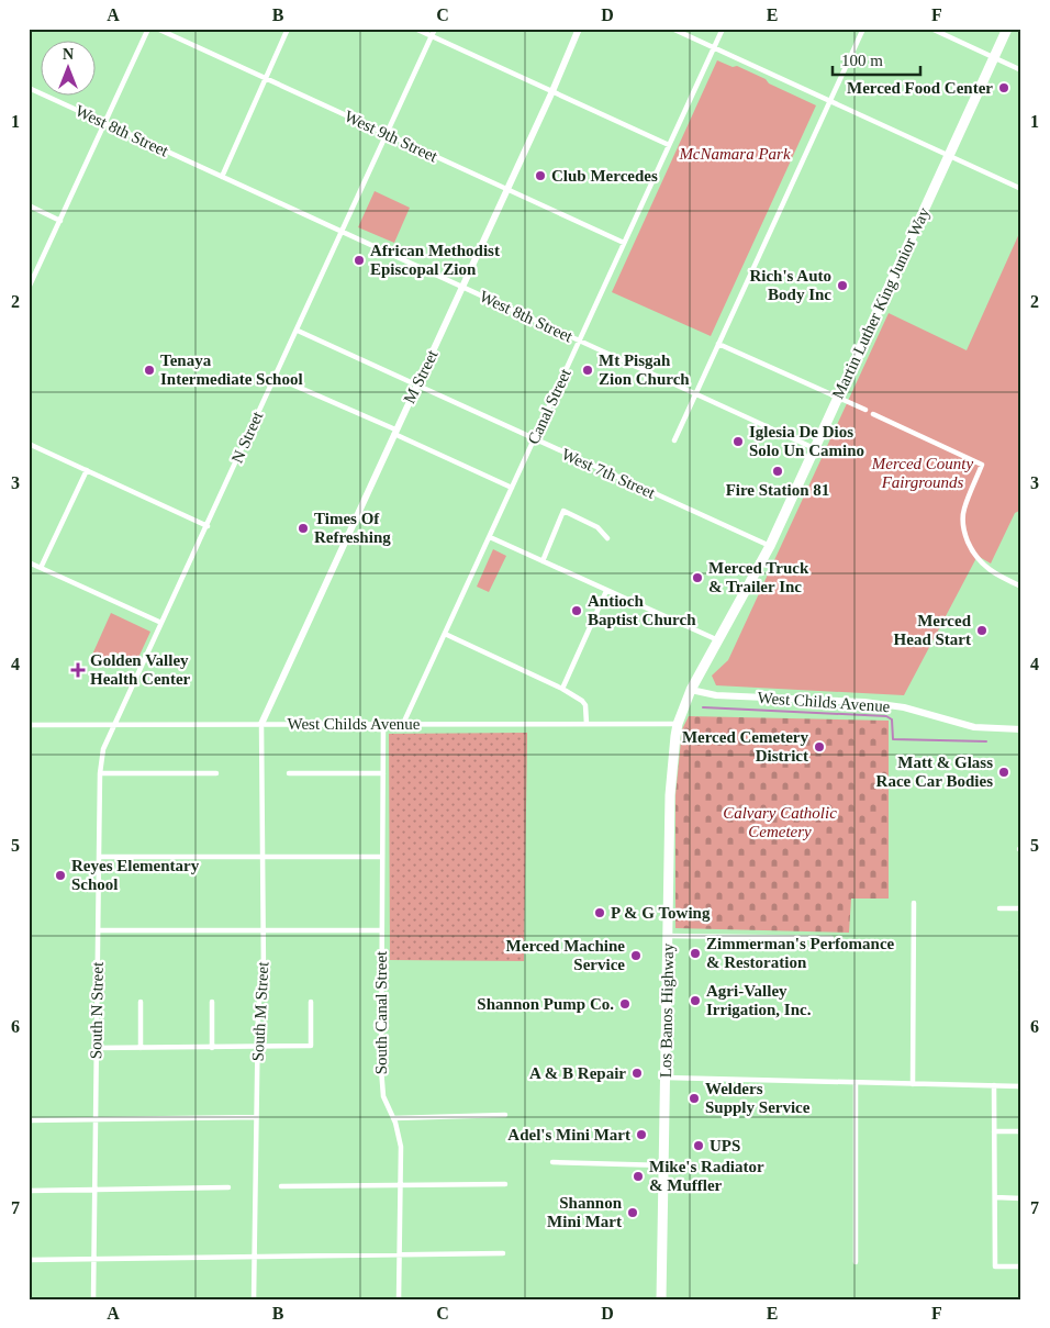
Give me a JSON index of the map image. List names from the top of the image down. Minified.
{"streets":{"highway":["Martin Luther King Junior Way","Los Banos Highway"],"street":["West 8th Street","West 9th Street","M Street","Canal Street","N Street","West 7th Street","West Childs Avenue","South N Street","South M Street","South Canal Street"]},"crossings":[["West 8th Street","Martin Luther King Junior Way"],["West 8th Street","M Street"],["West 8th Street","Canal Street"],["West 8th Street","N Street"],["West 9th Street","M Street"],["West 9th Street","Canal Street"],["West 9th Street","N Street"],["Martin Luther King Junior Way","West 7th Street"],["Martin Luther King Junior Way","West Childs Avenue"],["Martin Luther King Junior Way","Los Banos Highway"],["M Street","West 7th Street"],["M Street","West Childs Avenue"],["M Street","South M Street"],["Canal Street","West 7th Street"],["Canal Street","West Childs Avenue"],["N Street","West 7th Street"],["N Street","West Childs Avenue"],["N Street","South N Street"],["West Childs Avenue","South N Street"],["West Childs Avenue","Los Banos Highway"],["West Childs Avenue","South M Street"],["West Childs Avenue","South Canal Street"]],"parks":["McNamara Park","Merced County Fairgrounds","Calvary Catholic Cemetery"],"places":{"other":["Merced Food Center","Club Mercedes","African Methodist Episcopal Zion","Rich's Auto Body Inc","Tenaya Intermediate School","Mt Pisgah Zion Church","Iglesia De Dios Solo Un Camino","Fire Station 81","Times Of Refreshing","Merced Truck & Trailer Inc","Antioch Baptist Church","Merced Head Start","Merced Cemetery District","Matt & Glass Race Car Bodies","Reyes Elementary School","P & G Towing","Zimmerman's Perfomance & Restoration","Merced Machine Service","Agri-Valley Irrigation, Inc.","Shannon Pump Co.","A & B Repair","Welders Supply Service","Adel's Mini Mart","UPS","Mike's Radiator & Muffler","Shannon Mini Mart"],"health":["Golden Valley Health Center"]},"scale_bar":"100 m","north":"top","grid":{"columns":["A","B","C","D","E","F"],"rows":["1","2","3","4","5","6","7"]}}
